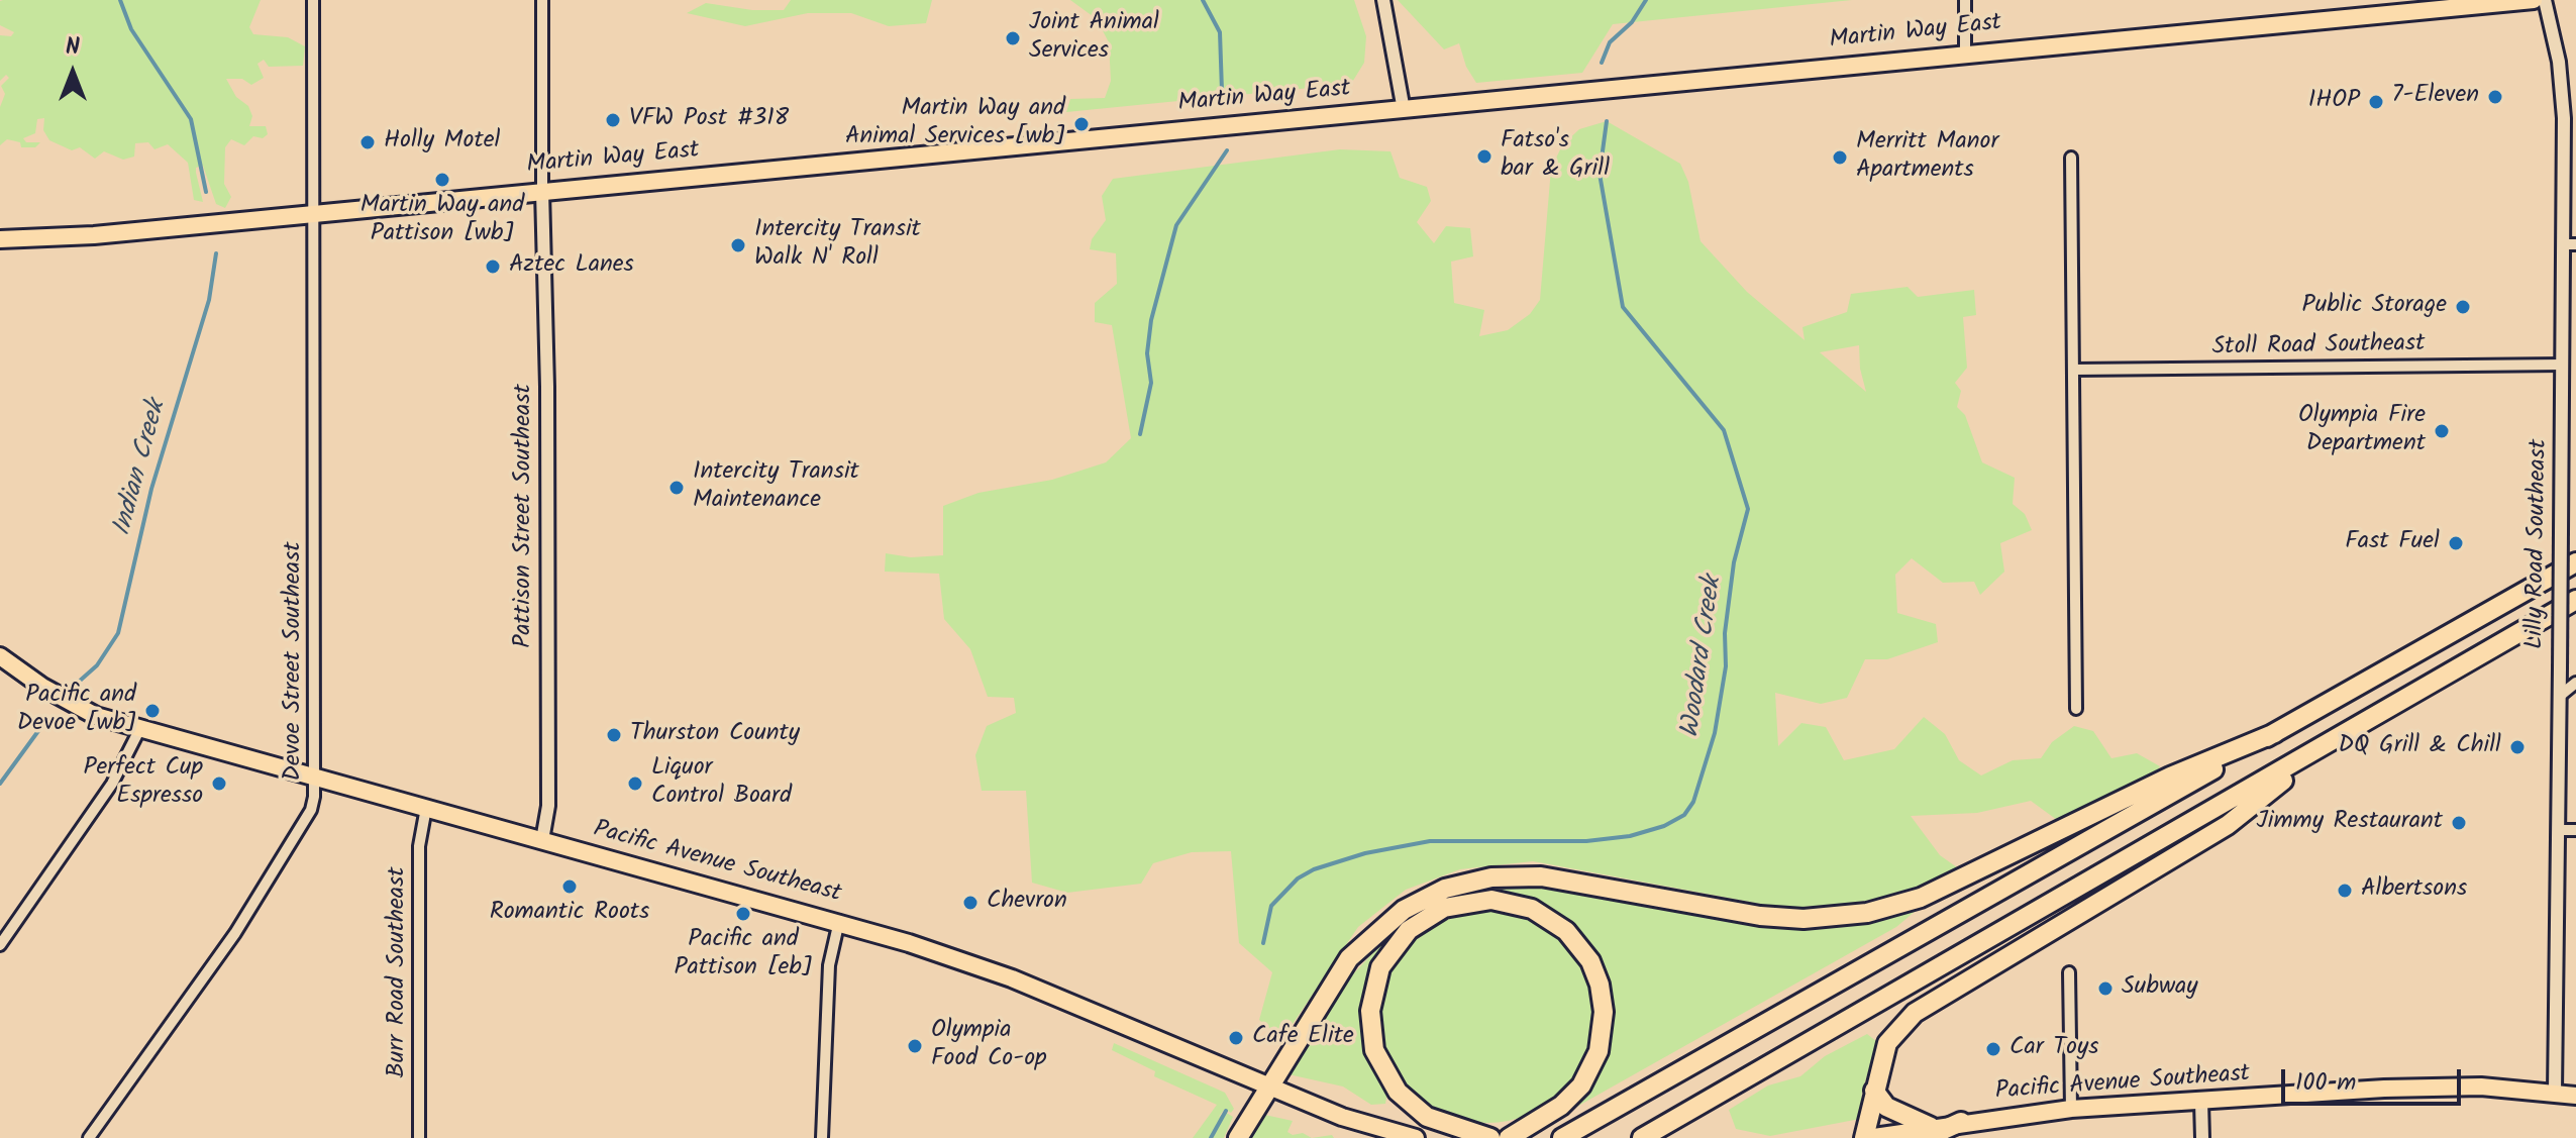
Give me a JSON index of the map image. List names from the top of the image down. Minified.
{"streets":{"main road":["Martin Way East","Pacific Avenue Southeast"],"street":["Stoll Road Southeast","Pattison Street Southeast","Lilly Road Southeast","Devoe Street Southeast","Burr Road Southeast"]},"crossings":[["Martin Way East","Pattison Street Southeast"],["Martin Way East","Devoe Street Southeast"],["Stoll Road Southeast","Lilly Road Southeast"],["Pattison Street Southeast","Pacific Avenue Southeast"],["Lilly Road Southeast","Pacific Avenue Southeast"],["Devoe Street Southeast","Pacific Avenue Southeast"],["Pacific Avenue Southeast","Burr Road Southeast"]],"water":["Indian Creek","Woodard Creek"],"places":["Joint Animal Services","7-Eleven","IHOP","VFW Post #318","Martin Way and Animal Services [wb]","Holly Motel","Fatso's bar & Grill","Merritt Manor Apartments","Martin Way and Pattison [wb]","Intercity Transit Walk N' Roll","Aztec Lanes","Public Storage","Olympia Fire Department","Intercity Transit Maintenance","Fast Fuel","Pacific and Devoe [wb]","Thurston County","DQ Grill & Chill","Perfect Cup Espresso","Liquor Control Board","Jimmy Restaurant","Romantic Roots","Albertsons","Chevron","Pacific and Pattison [eb]","Subway","Cafe Elite","Olympia Food Co-op","Car Toys"],"scale_bar":"100 m","north":"top"}
